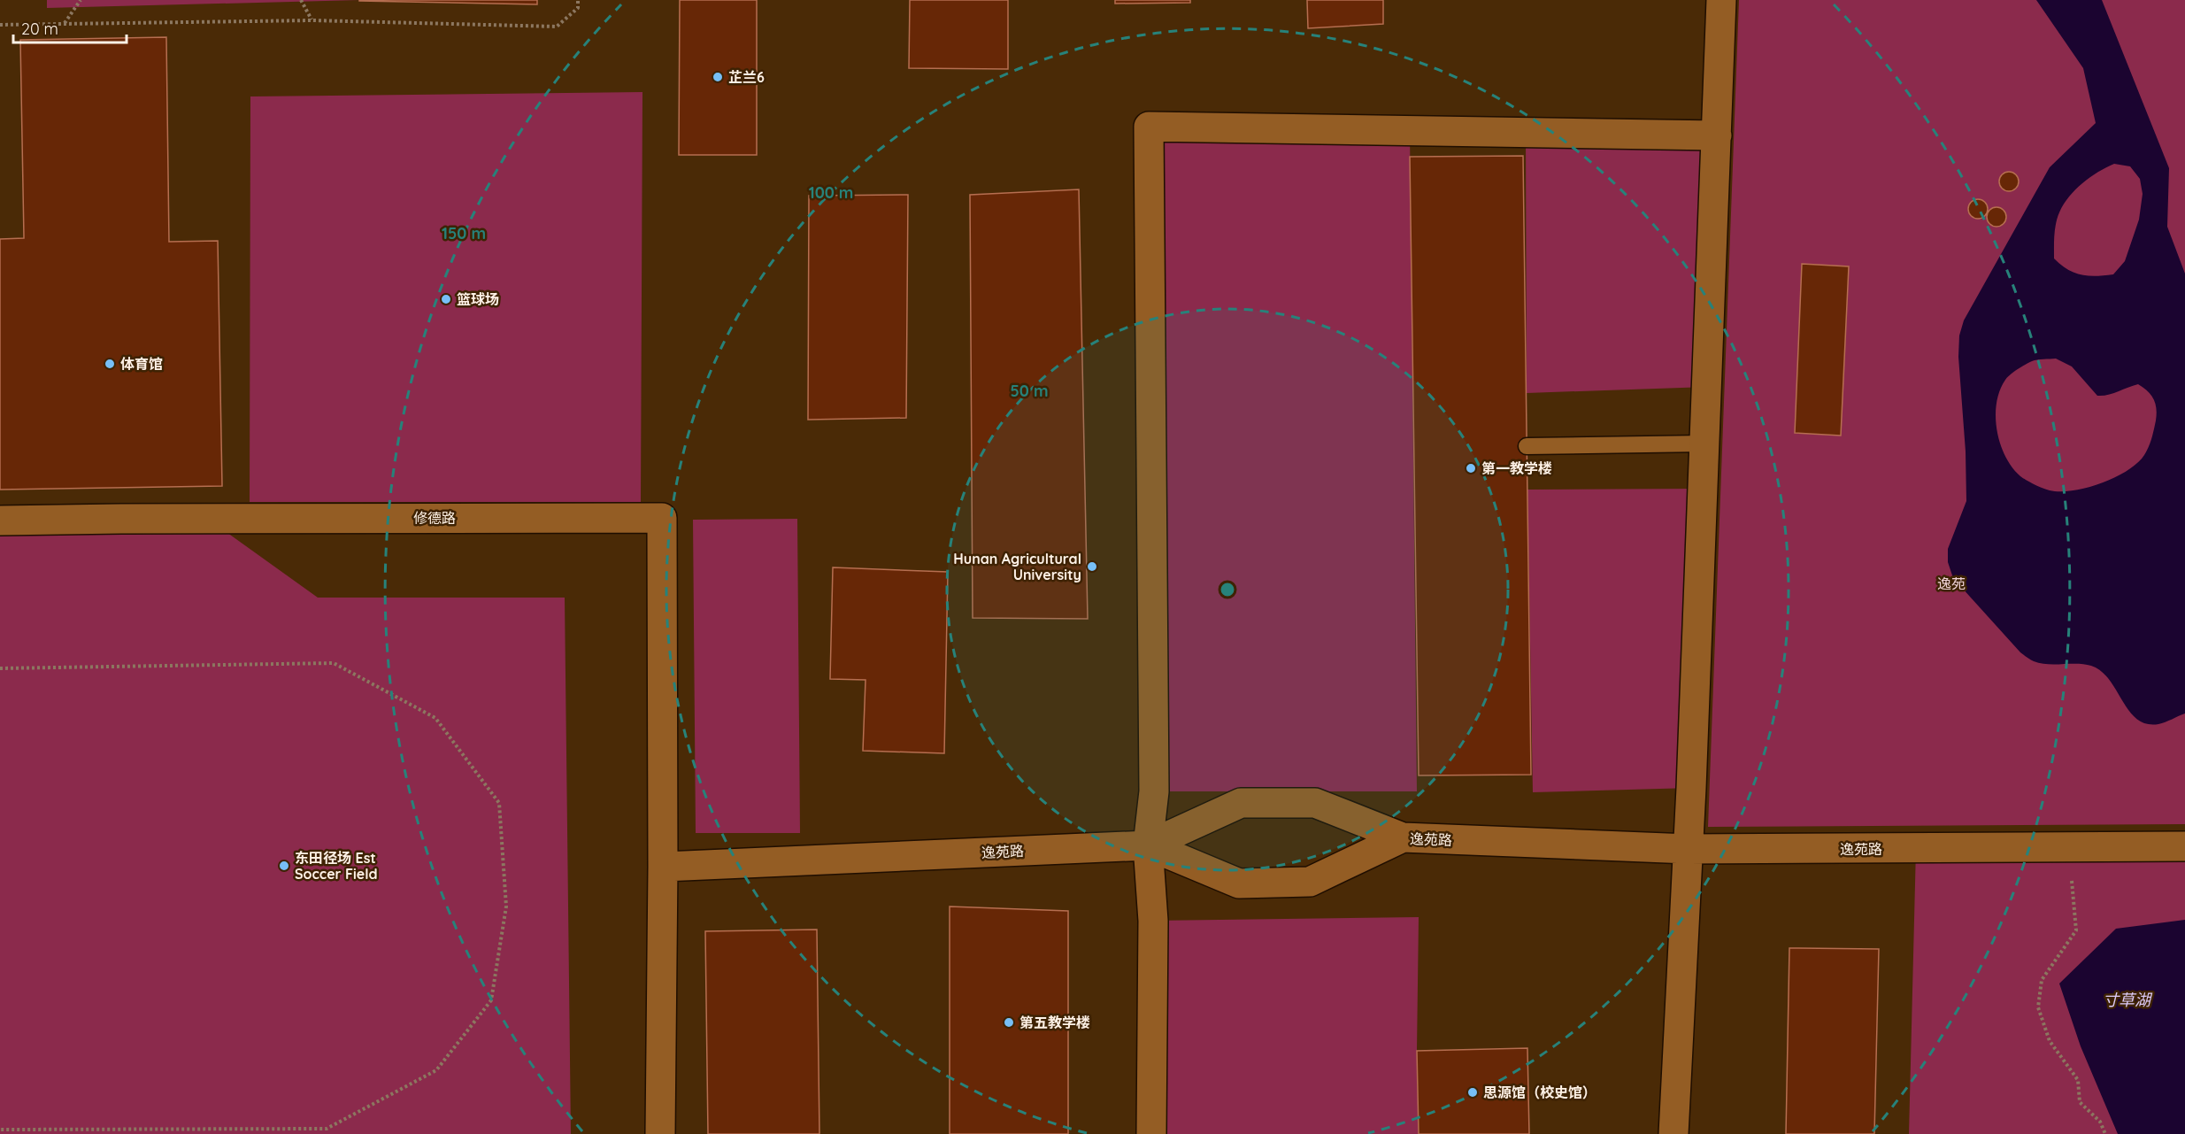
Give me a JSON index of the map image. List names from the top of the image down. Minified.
{"streets":{"street":["修德路","逸苑路"]},"crossings":[["修德路","逸苑路"]],"water":["寸草湖"],"parks":["逸苑"],"places":["芷兰6","篮球场","体育馆","第一教学楼","Hunan Agricultural University","东田径场 Est Soccer Field","第五教学楼","思源馆（校史馆）"],"scale_bar":"20 m","rings":["100 m","150 m","50 m"]}
